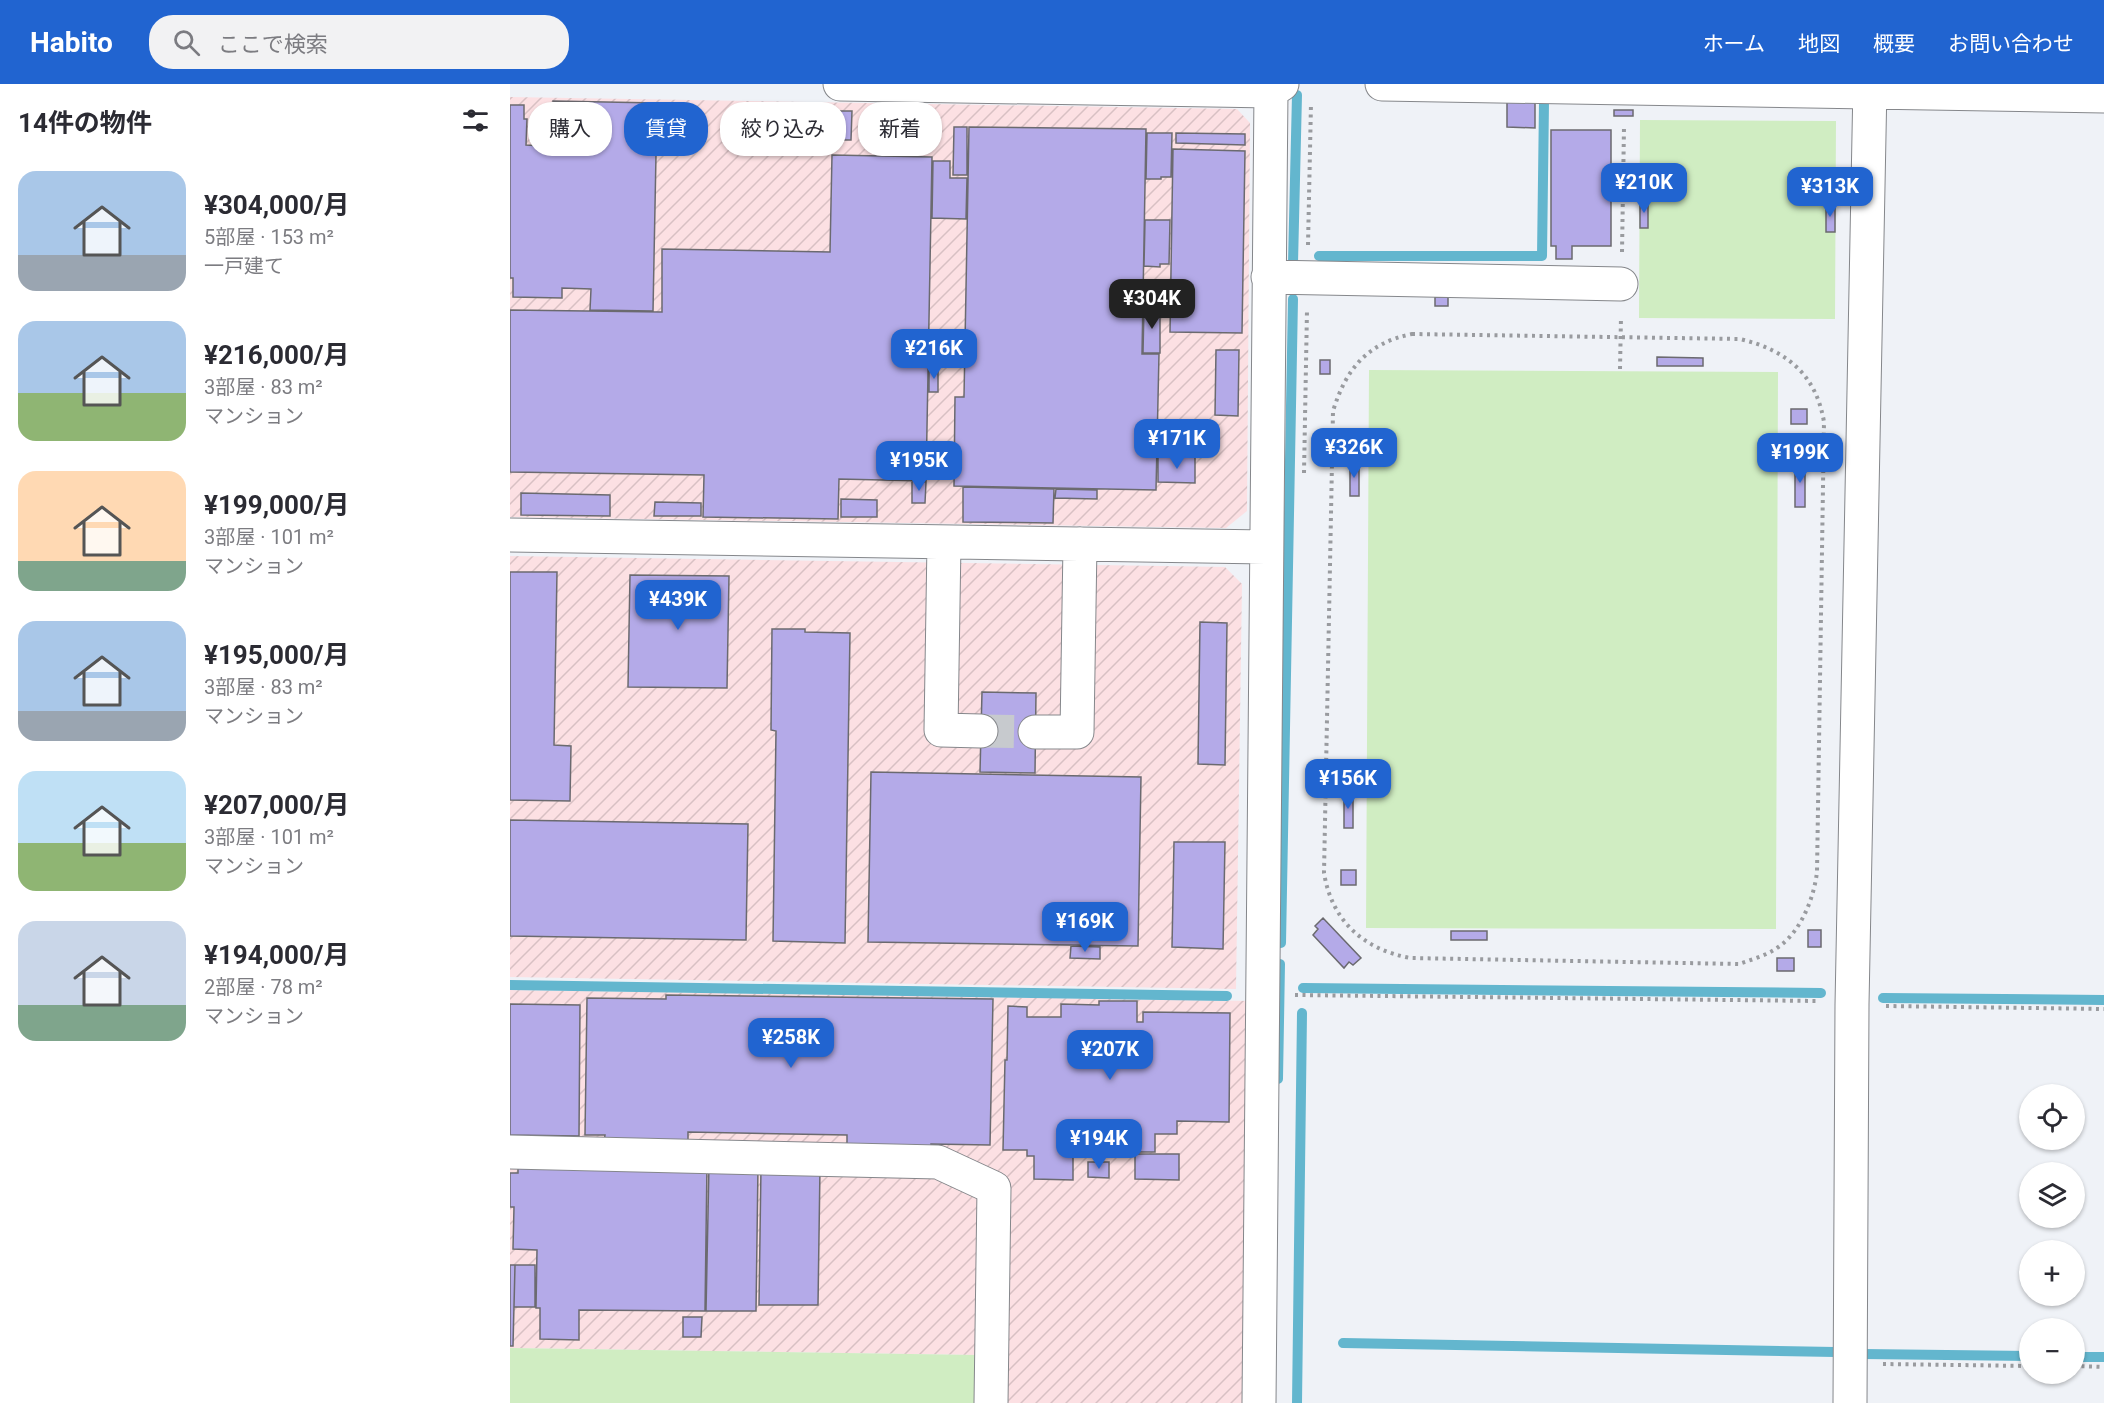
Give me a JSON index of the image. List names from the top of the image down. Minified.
{"page":{"header":"Habito","search":"ここで検索","nav":["ホーム","地図","概要","お問い合わせ"],"heading":"14件の物件","chip":["購入","賃貸","絞り込み","新着"],"list":[{"name":"¥304,000/月","note":"5部屋 · 153 m² · 一戸建て"},{"name":"¥216,000/月","note":"3部屋 · 83 m² · マンション"},{"name":"¥199,000/月","note":"3部屋 · 101 m² · マンション"},{"name":"¥195,000/月","note":"3部屋 · 83 m² · マンション"},{"name":"¥207,000/月","note":"3部屋 · 101 m² · マンション"},{"name":"¥194,000/月","note":"2部屋 · 78 m² · マンション"}],"price":["¥210K","¥313K","¥304K","¥216K","¥171K","¥326K","¥199K","¥195K","¥439K","¥156K","¥169K","¥258K","¥207K","¥194K"],"map_buttons":["+","−"]}}
